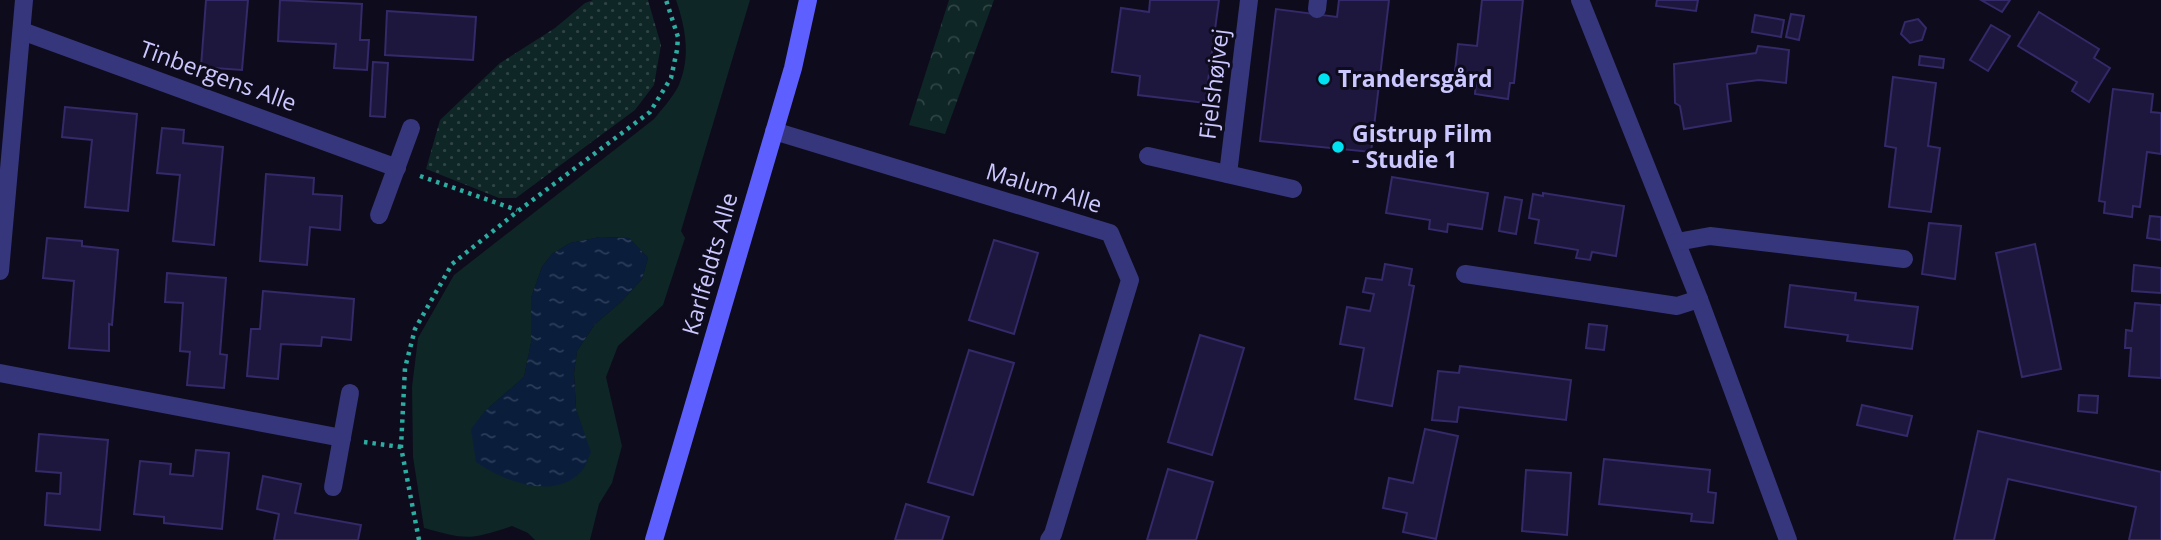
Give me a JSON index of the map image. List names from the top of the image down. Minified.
{"streets":{"street":["Tinbergens Alle","Fjelshøjvej","Malum Alle","Karlfeldts Alle"]},"crossings":[["Malum Alle","Karlfeldts Alle"]],"places":["Trandersgård","Gistrup Film - Studie 1"]}
